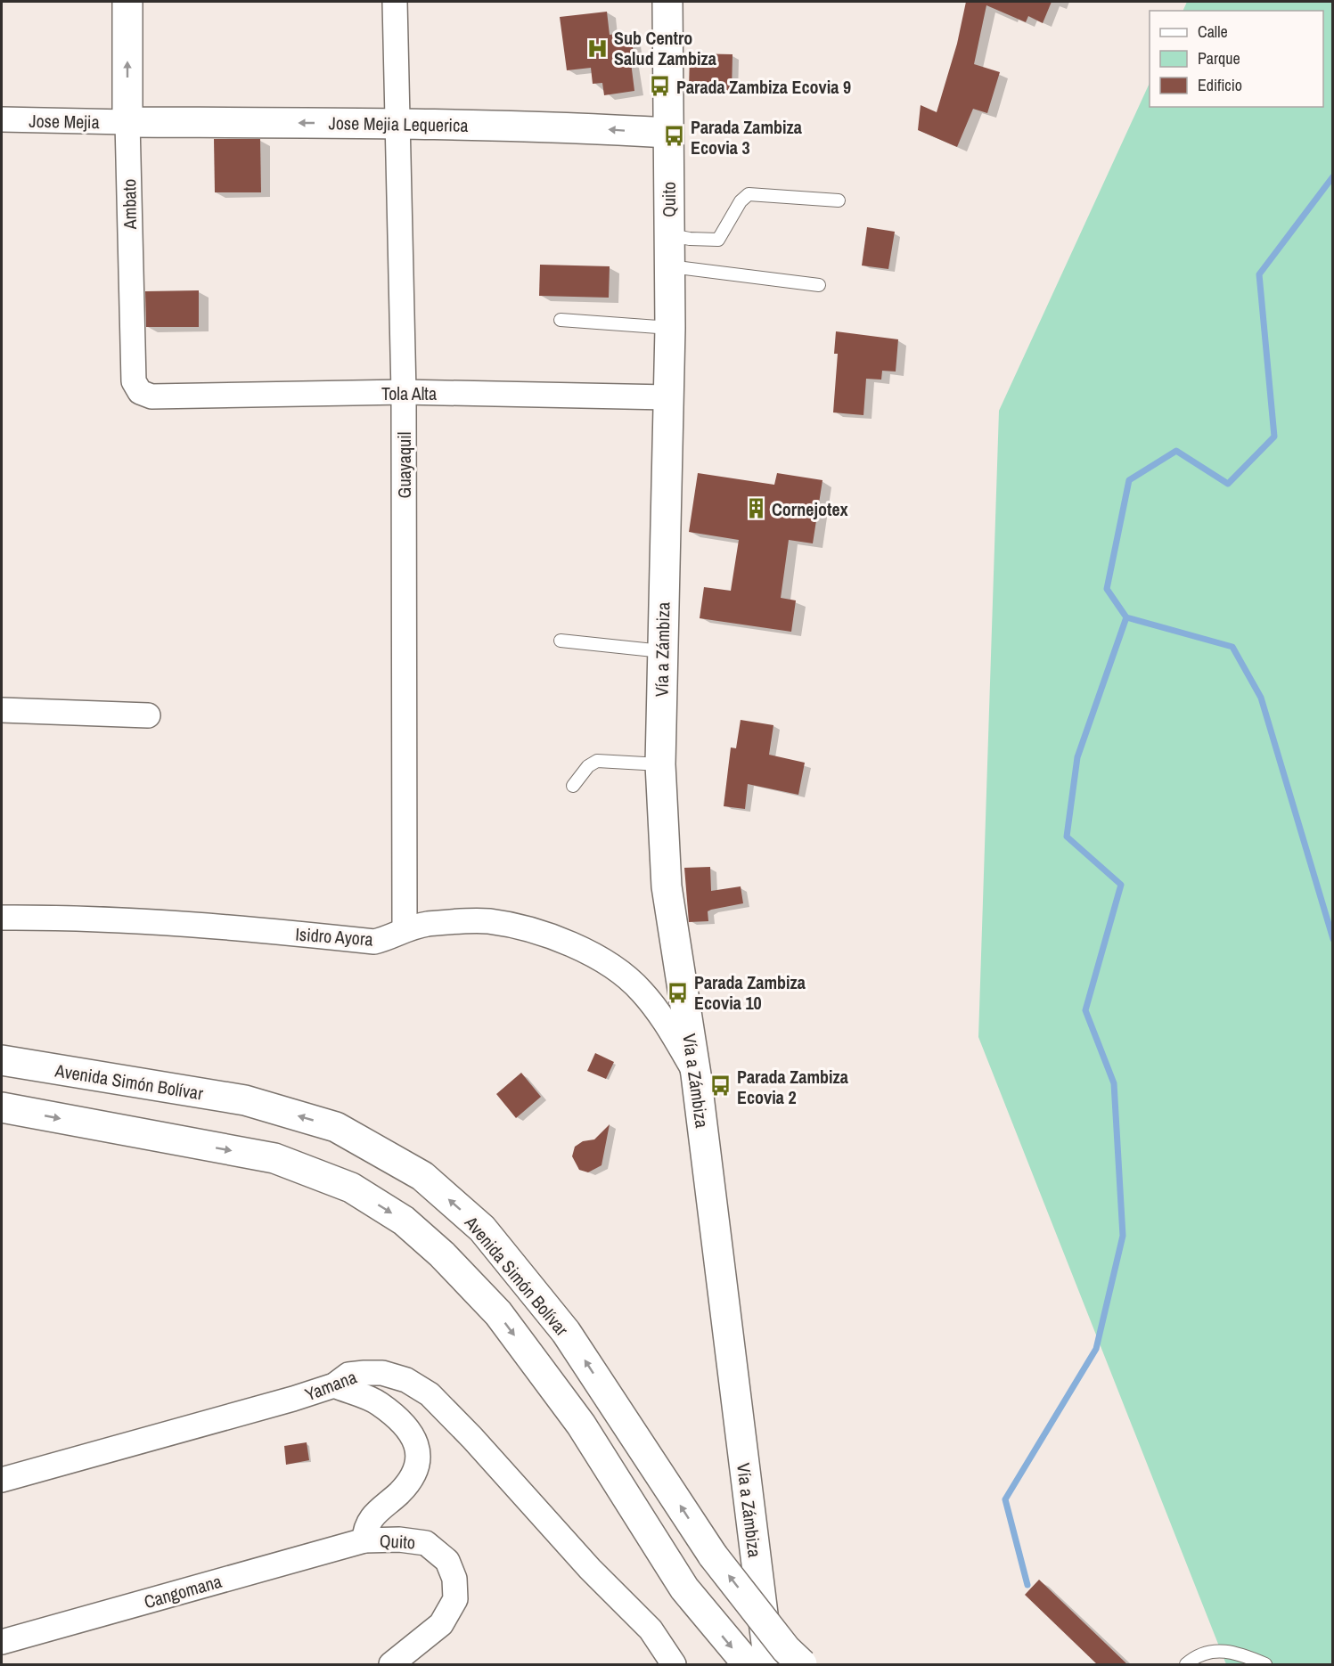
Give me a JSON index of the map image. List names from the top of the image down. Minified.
{"streets":{"main road":["Jose Mejia Lequerica","Quito","Ambato","Vía a Zámbiza","Avenida Simón Bolívar"],"street":["Jose Mejia","Tola Alta","Guayaquil","Isidro Ayora","Yamana","Cangomana"]},"crossings":[["Jose Mejia","Jose Mejia Lequerica"],["Jose Mejia","Ambato"],["Jose Mejia Lequerica","Quito"],["Jose Mejia Lequerica","Ambato"],["Jose Mejia Lequerica","Guayaquil"],["Quito","Tola Alta"],["Quito","Vía a Zámbiza"],["Quito","Yamana"],["Quito","Cangomana"],["Ambato","Tola Alta"],["Tola Alta","Guayaquil"],["Tola Alta","Vía a Zámbiza"],["Guayaquil","Isidro Ayora"],["Vía a Zámbiza","Isidro Ayora"]],"one_way":["Jose Mejia Lequerica"],"places":{"hospital":["Sub Centro Salud Zambiza"],"bus stop":["Parada Zambiza Ecovia 9","Parada Zambiza Ecovia 3","Parada Zambiza Ecovia 10","Parada Zambiza Ecovia 2"],"building":["Cornejotex"]},"legend":["Calle","Parque","Edificio"]}
